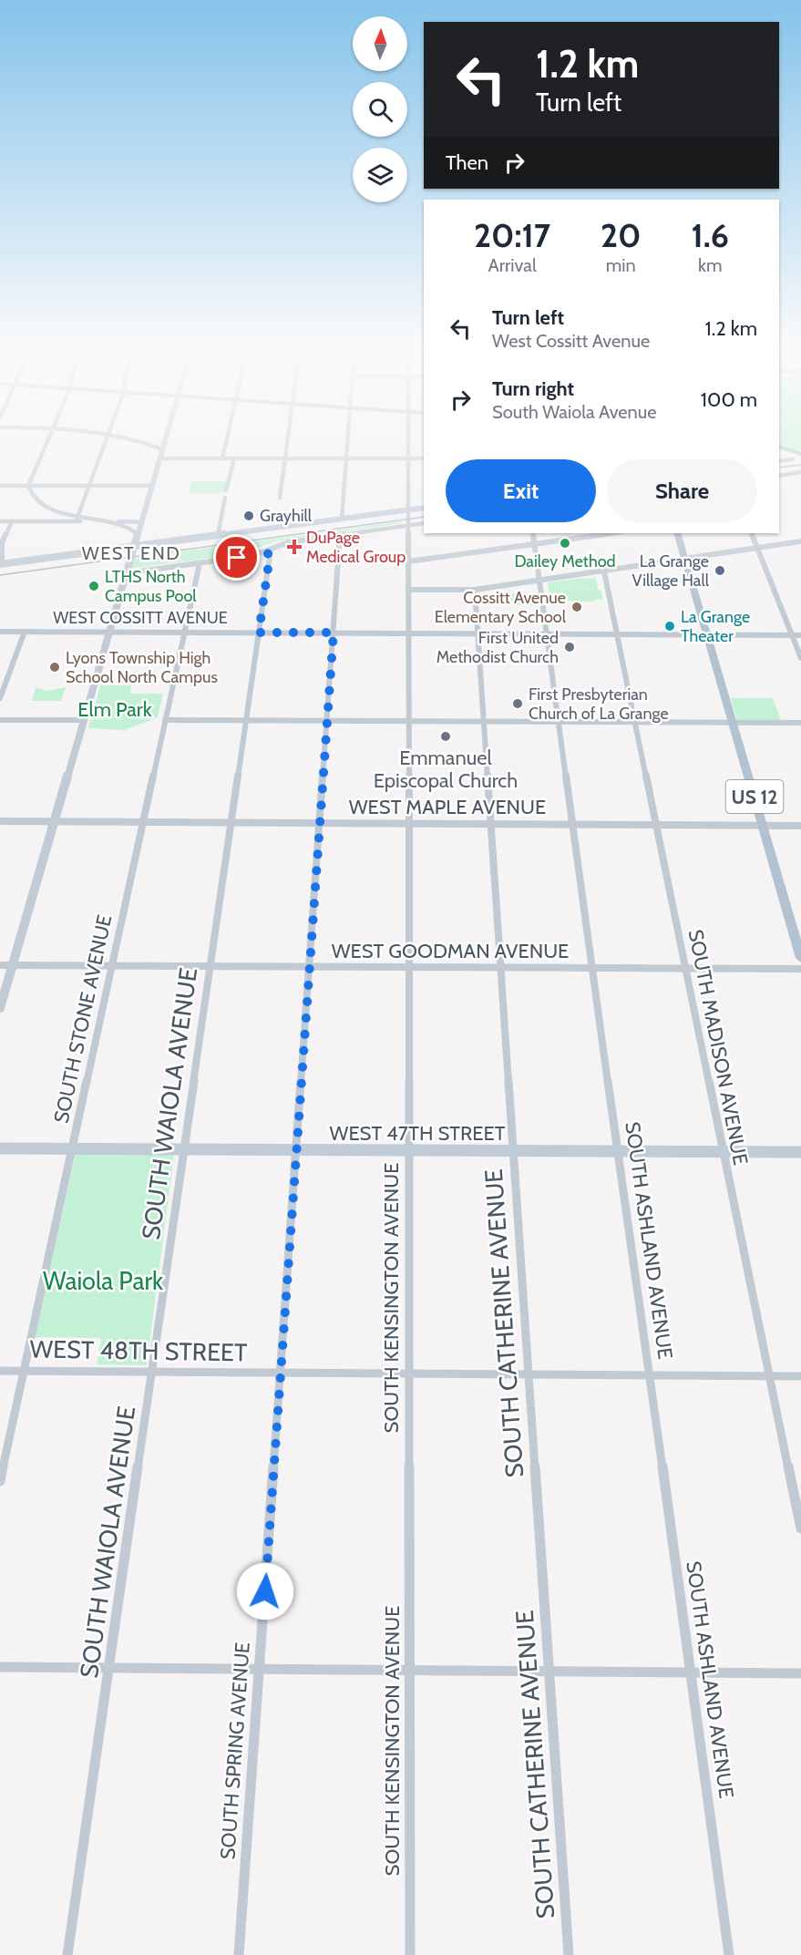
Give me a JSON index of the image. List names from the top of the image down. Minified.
{"streets":{"main road":["US 12"],"street":["WEST COSSITT AVENUE","WEST MAPLE AVENUE","WEST GOODMAN AVENUE","SOUTH STONE AVENUE","SOUTH MADISON AVENUE","SOUTH WAIOLA AVENUE","WEST 47TH STREET","SOUTH ASHLAND AVENUE","SOUTH KENSINGTON AVENUE","SOUTH CATHERINE AVENUE","WEST 48TH STREET","SOUTH SPRING AVENUE"]},"crossings":[["WEST COSSITT AVENUE","US 12"],["WEST COSSITT AVENUE","SOUTH STONE AVENUE"],["WEST COSSITT AVENUE","SOUTH MADISON AVENUE"],["WEST COSSITT AVENUE","SOUTH WAIOLA AVENUE"],["WEST COSSITT AVENUE","SOUTH ASHLAND AVENUE"],["WEST COSSITT AVENUE","SOUTH KENSINGTON AVENUE"],["WEST COSSITT AVENUE","SOUTH CATHERINE AVENUE"],["WEST COSSITT AVENUE","SOUTH SPRING AVENUE"],["US 12","WEST MAPLE AVENUE"],["WEST MAPLE AVENUE","SOUTH STONE AVENUE"],["WEST MAPLE AVENUE","SOUTH MADISON AVENUE"],["WEST MAPLE AVENUE","SOUTH WAIOLA AVENUE"],["WEST MAPLE AVENUE","SOUTH ASHLAND AVENUE"],["WEST MAPLE AVENUE","SOUTH KENSINGTON AVENUE"],["WEST MAPLE AVENUE","SOUTH CATHERINE AVENUE"],["WEST MAPLE AVENUE","SOUTH SPRING AVENUE"],["WEST GOODMAN AVENUE","SOUTH STONE AVENUE"],["WEST GOODMAN AVENUE","SOUTH MADISON AVENUE"],["WEST GOODMAN AVENUE","SOUTH WAIOLA AVENUE"],["WEST GOODMAN AVENUE","SOUTH ASHLAND AVENUE"],["WEST GOODMAN AVENUE","SOUTH KENSINGTON AVENUE"],["WEST GOODMAN AVENUE","SOUTH CATHERINE AVENUE"],["WEST GOODMAN AVENUE","SOUTH SPRING AVENUE"],["SOUTH STONE AVENUE","WEST 47TH STREET"],["SOUTH STONE AVENUE","WEST 48TH STREET"],["SOUTH MADISON AVENUE","WEST 47TH STREET"],["SOUTH MADISON AVENUE","WEST 48TH STREET"],["SOUTH WAIOLA AVENUE","WEST 47TH STREET"],["SOUTH WAIOLA AVENUE","WEST 48TH STREET"],["WEST 47TH STREET","SOUTH ASHLAND AVENUE"],["WEST 47TH STREET","SOUTH KENSINGTON AVENUE"],["WEST 47TH STREET","SOUTH CATHERINE AVENUE"],["WEST 47TH STREET","SOUTH SPRING AVENUE"],["SOUTH ASHLAND AVENUE","WEST 48TH STREET"],["SOUTH KENSINGTON AVENUE","WEST 48TH STREET"],["SOUTH CATHERINE AVENUE","WEST 48TH STREET"],["WEST 48TH STREET","SOUTH SPRING AVENUE"]],"districts":["WEST END"],"parks":["Elm Park","Waiola Park"],"places":{"other":["Grayhill","Dailey Method","La Grange Village Hall","LTHS North Campus Pool","Cossitt Avenue Elementary School","La Grange Theater","First United Methodist Church","Lyons Township High School North Campus","First Presbyterian Church of La Grange","Emmanuel Episcopal Church"],"health":["DuPage Medical Group"]},"north":"top","page":{"turn":["1.2 km","Turn left"],"then":"Then","eta":["20:17","Arrival","20","min","1.6","km"],"list":[{"name":"Turn left","note":"West Cossitt Avenue","value":"1.2 km"},{"name":"Turn right","note":"South Waiola Avenue","value":"100 m"}],"buttons":["Exit","Share"]}}
